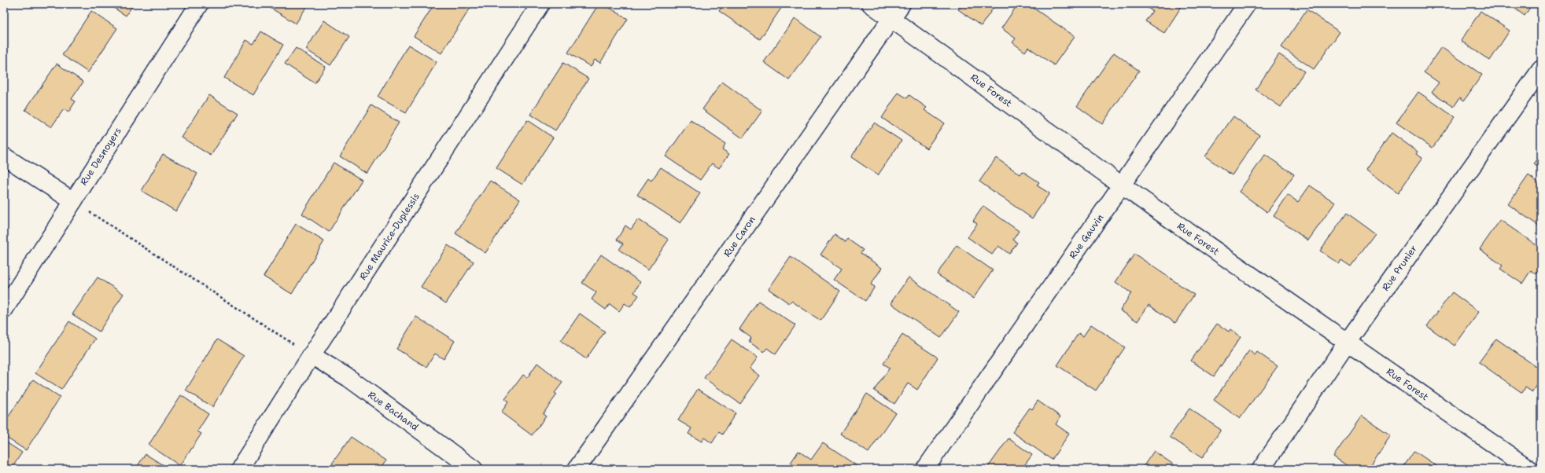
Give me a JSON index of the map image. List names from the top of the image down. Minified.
{"streets":{"street":["Rue Forest","Rue Desnoyers","Rue Maurice-Duplessis","Rue Caron","Rue Gauvin","Rue Prunier","Rue Bachand"]},"crossings":[["Rue Forest","Rue Caron"],["Rue Forest","Rue Gauvin"],["Rue Forest","Rue Prunier"],["Rue Maurice-Duplessis","Rue Bachand"]]}
